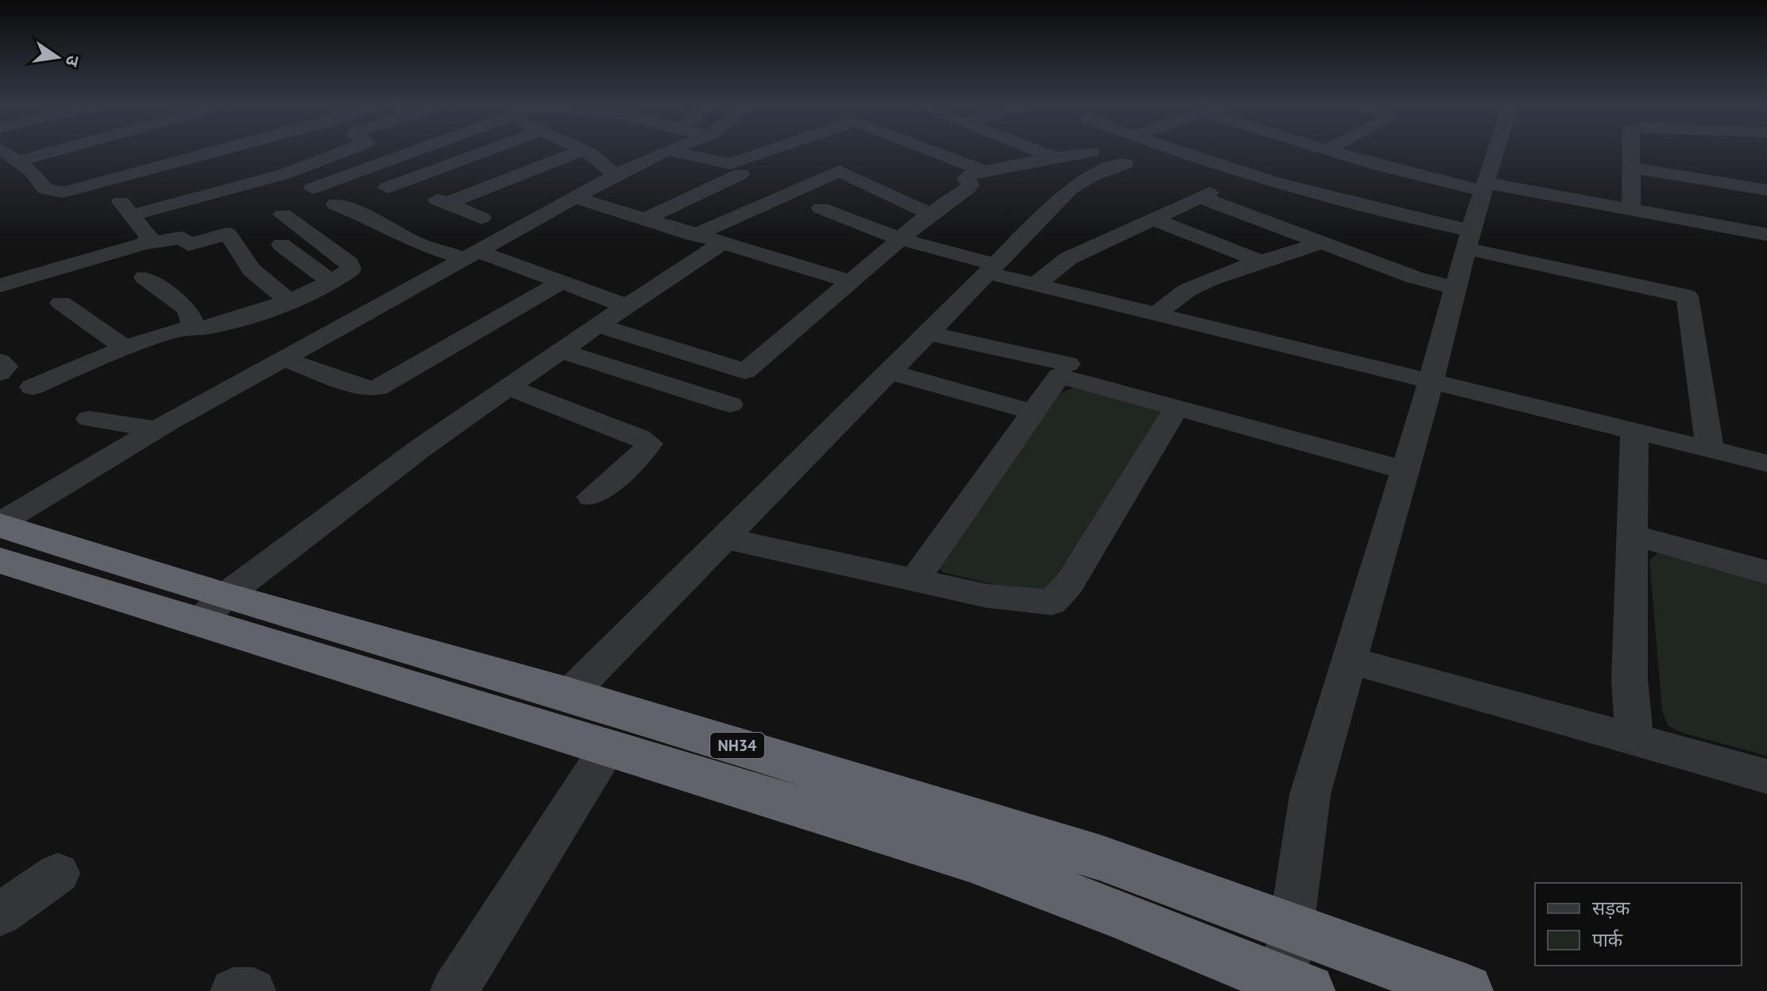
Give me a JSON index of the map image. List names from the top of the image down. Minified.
{"streets":{"highway":["NH34"]},"legend":["सड़क","पार्क"],"north":"right"}
